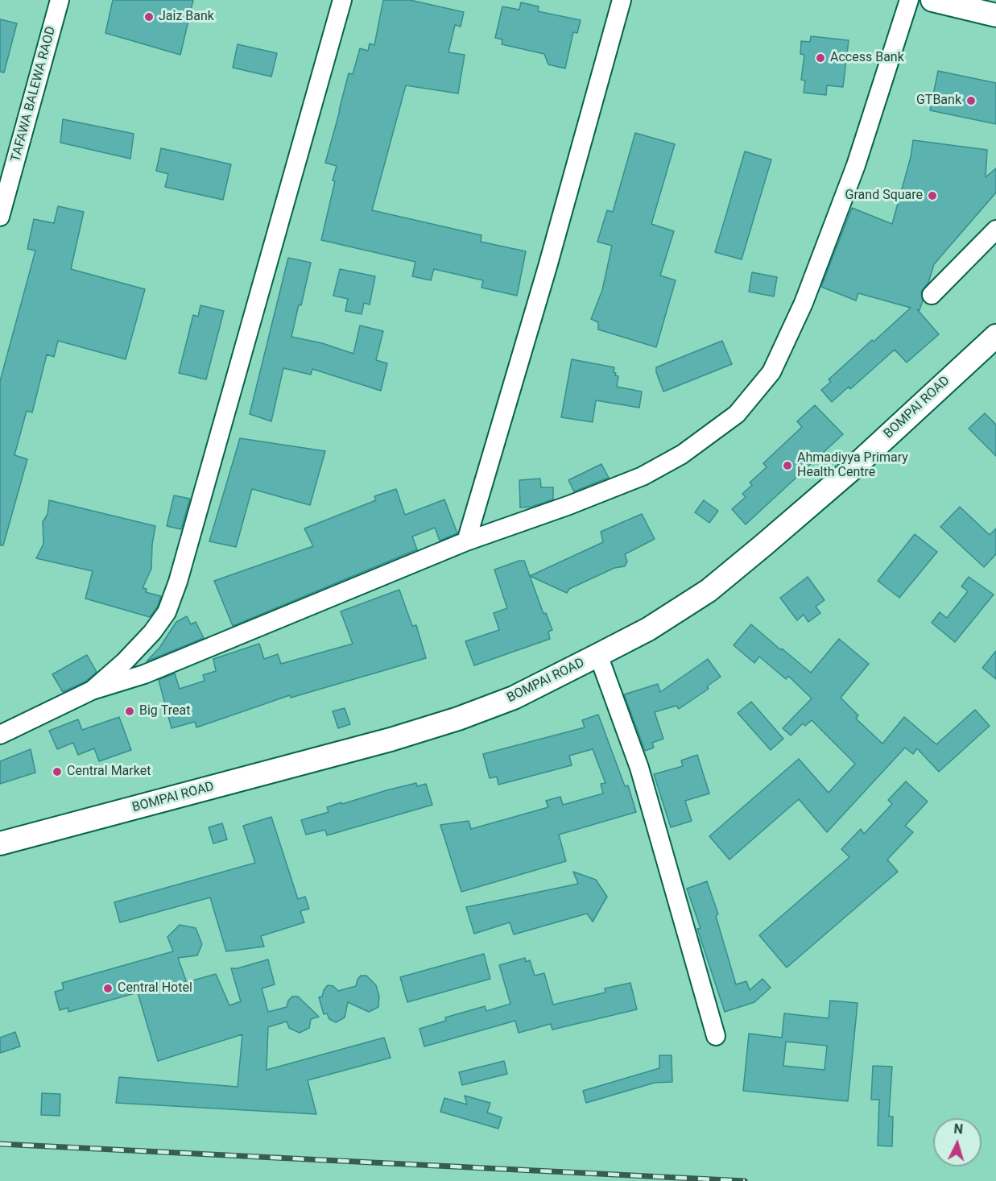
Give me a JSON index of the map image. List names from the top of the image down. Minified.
{"streets":{"main road":["BOMPAI ROAD"],"lane":["TAFAWA BALEWA RAOD"]},"places":["Jaiz Bank","Access Bank","GTBank","Grand Square","Ahmadiyya Primary Health Centre","Big Treat","Central Market","Central Hotel"],"north":"top"}
